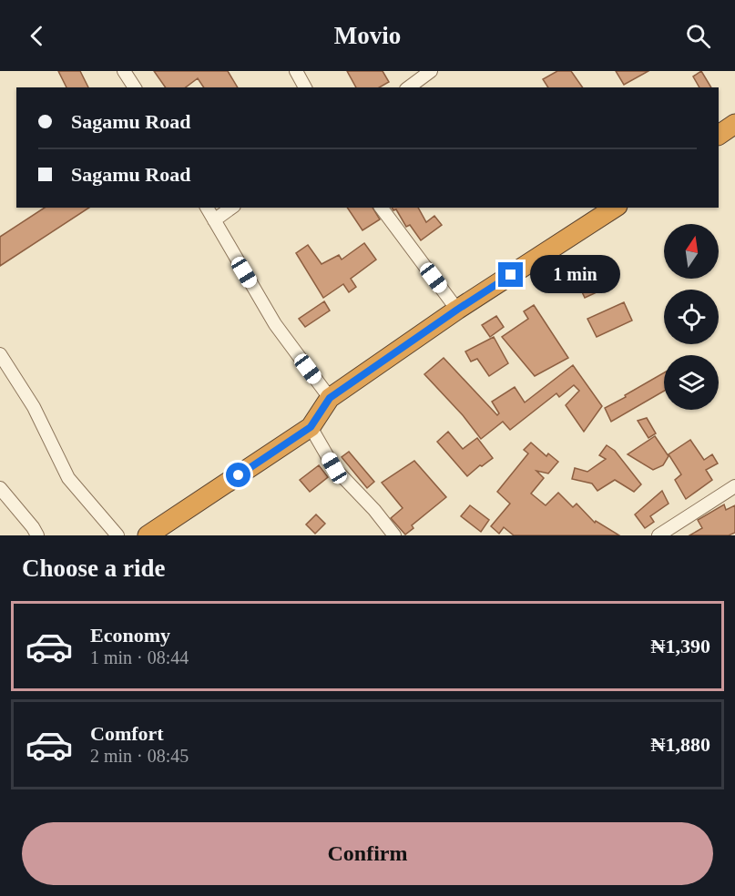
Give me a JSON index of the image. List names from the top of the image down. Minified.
{"north":"top","page":{"header":"Movio","banner":["Sagamu Road","Sagamu Road"],"bubble":"1 min","heading":"Choose a ride","list":[{"name":"Economy","note":"1 min · 08:44","value":"₦1,390"},{"name":"Comfort","note":"2 min · 08:45","value":"₦1,880"}],"buttons":"Confirm"}}
